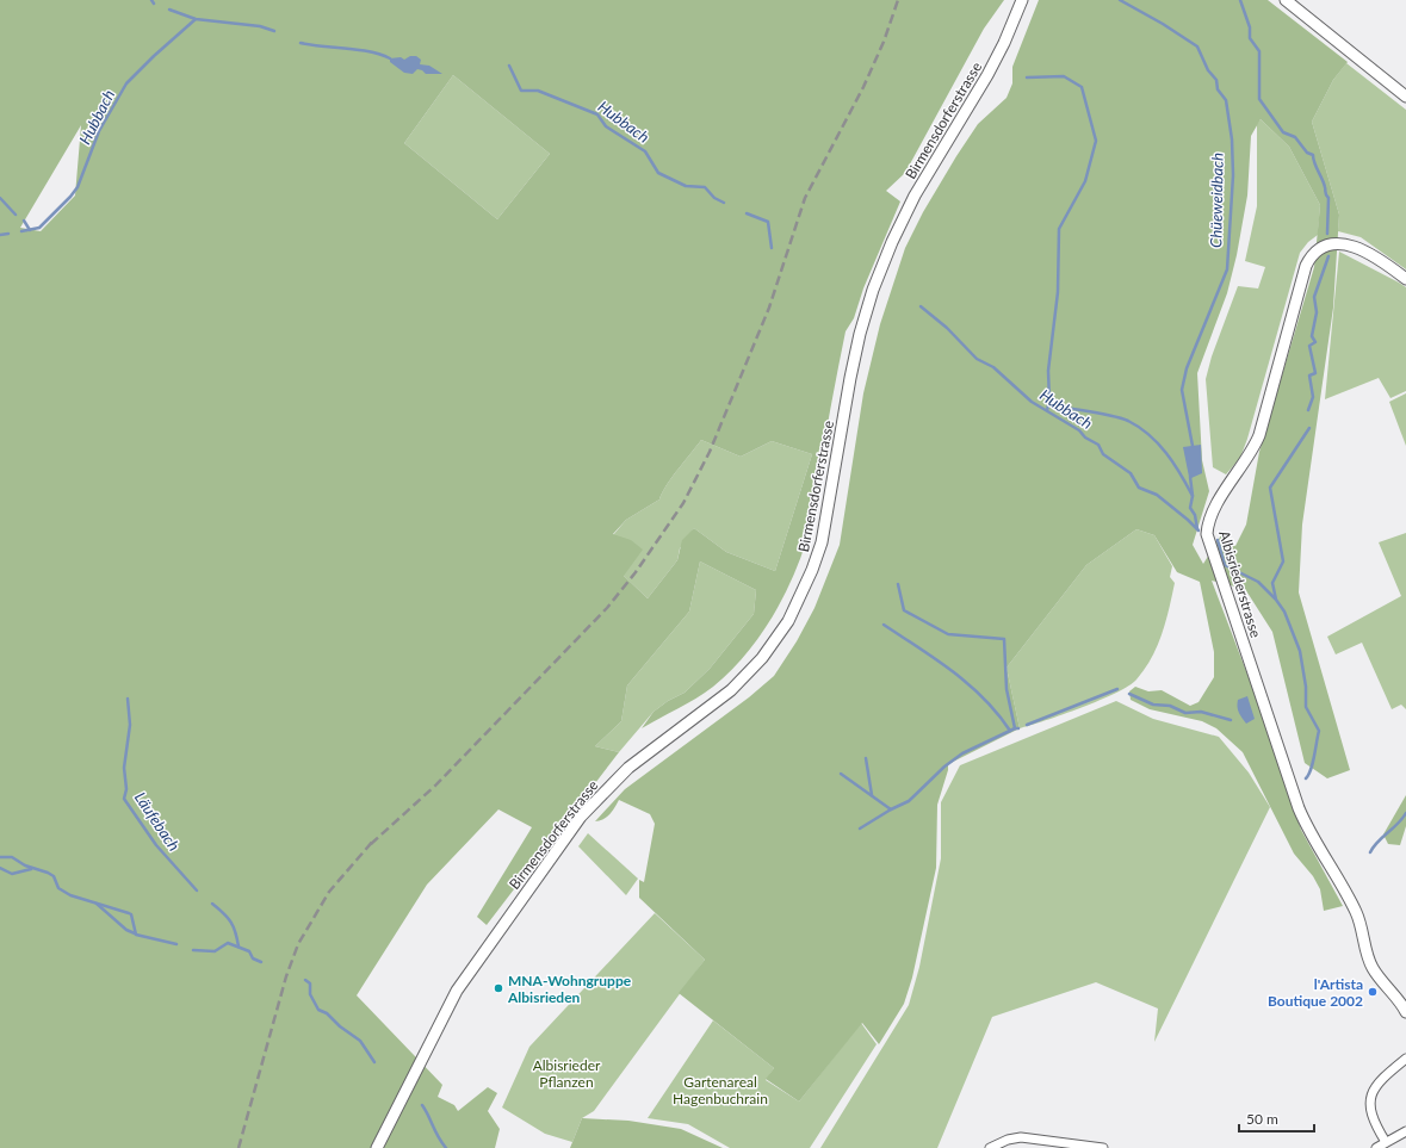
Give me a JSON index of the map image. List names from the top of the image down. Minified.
{"streets":{"main road":["Birmensdorferstrasse","Albisriederstrasse"]},"water":["Hubbach","Chüeweidbach","Läufebach"],"parks":["Albisrieder Pflanzen","Gartenareal Hagenbuchrain"],"places":["MNA-Wohngruppe Albisrieden","l'Artista Boutique 2002"],"scale_bar":"50 m"}
